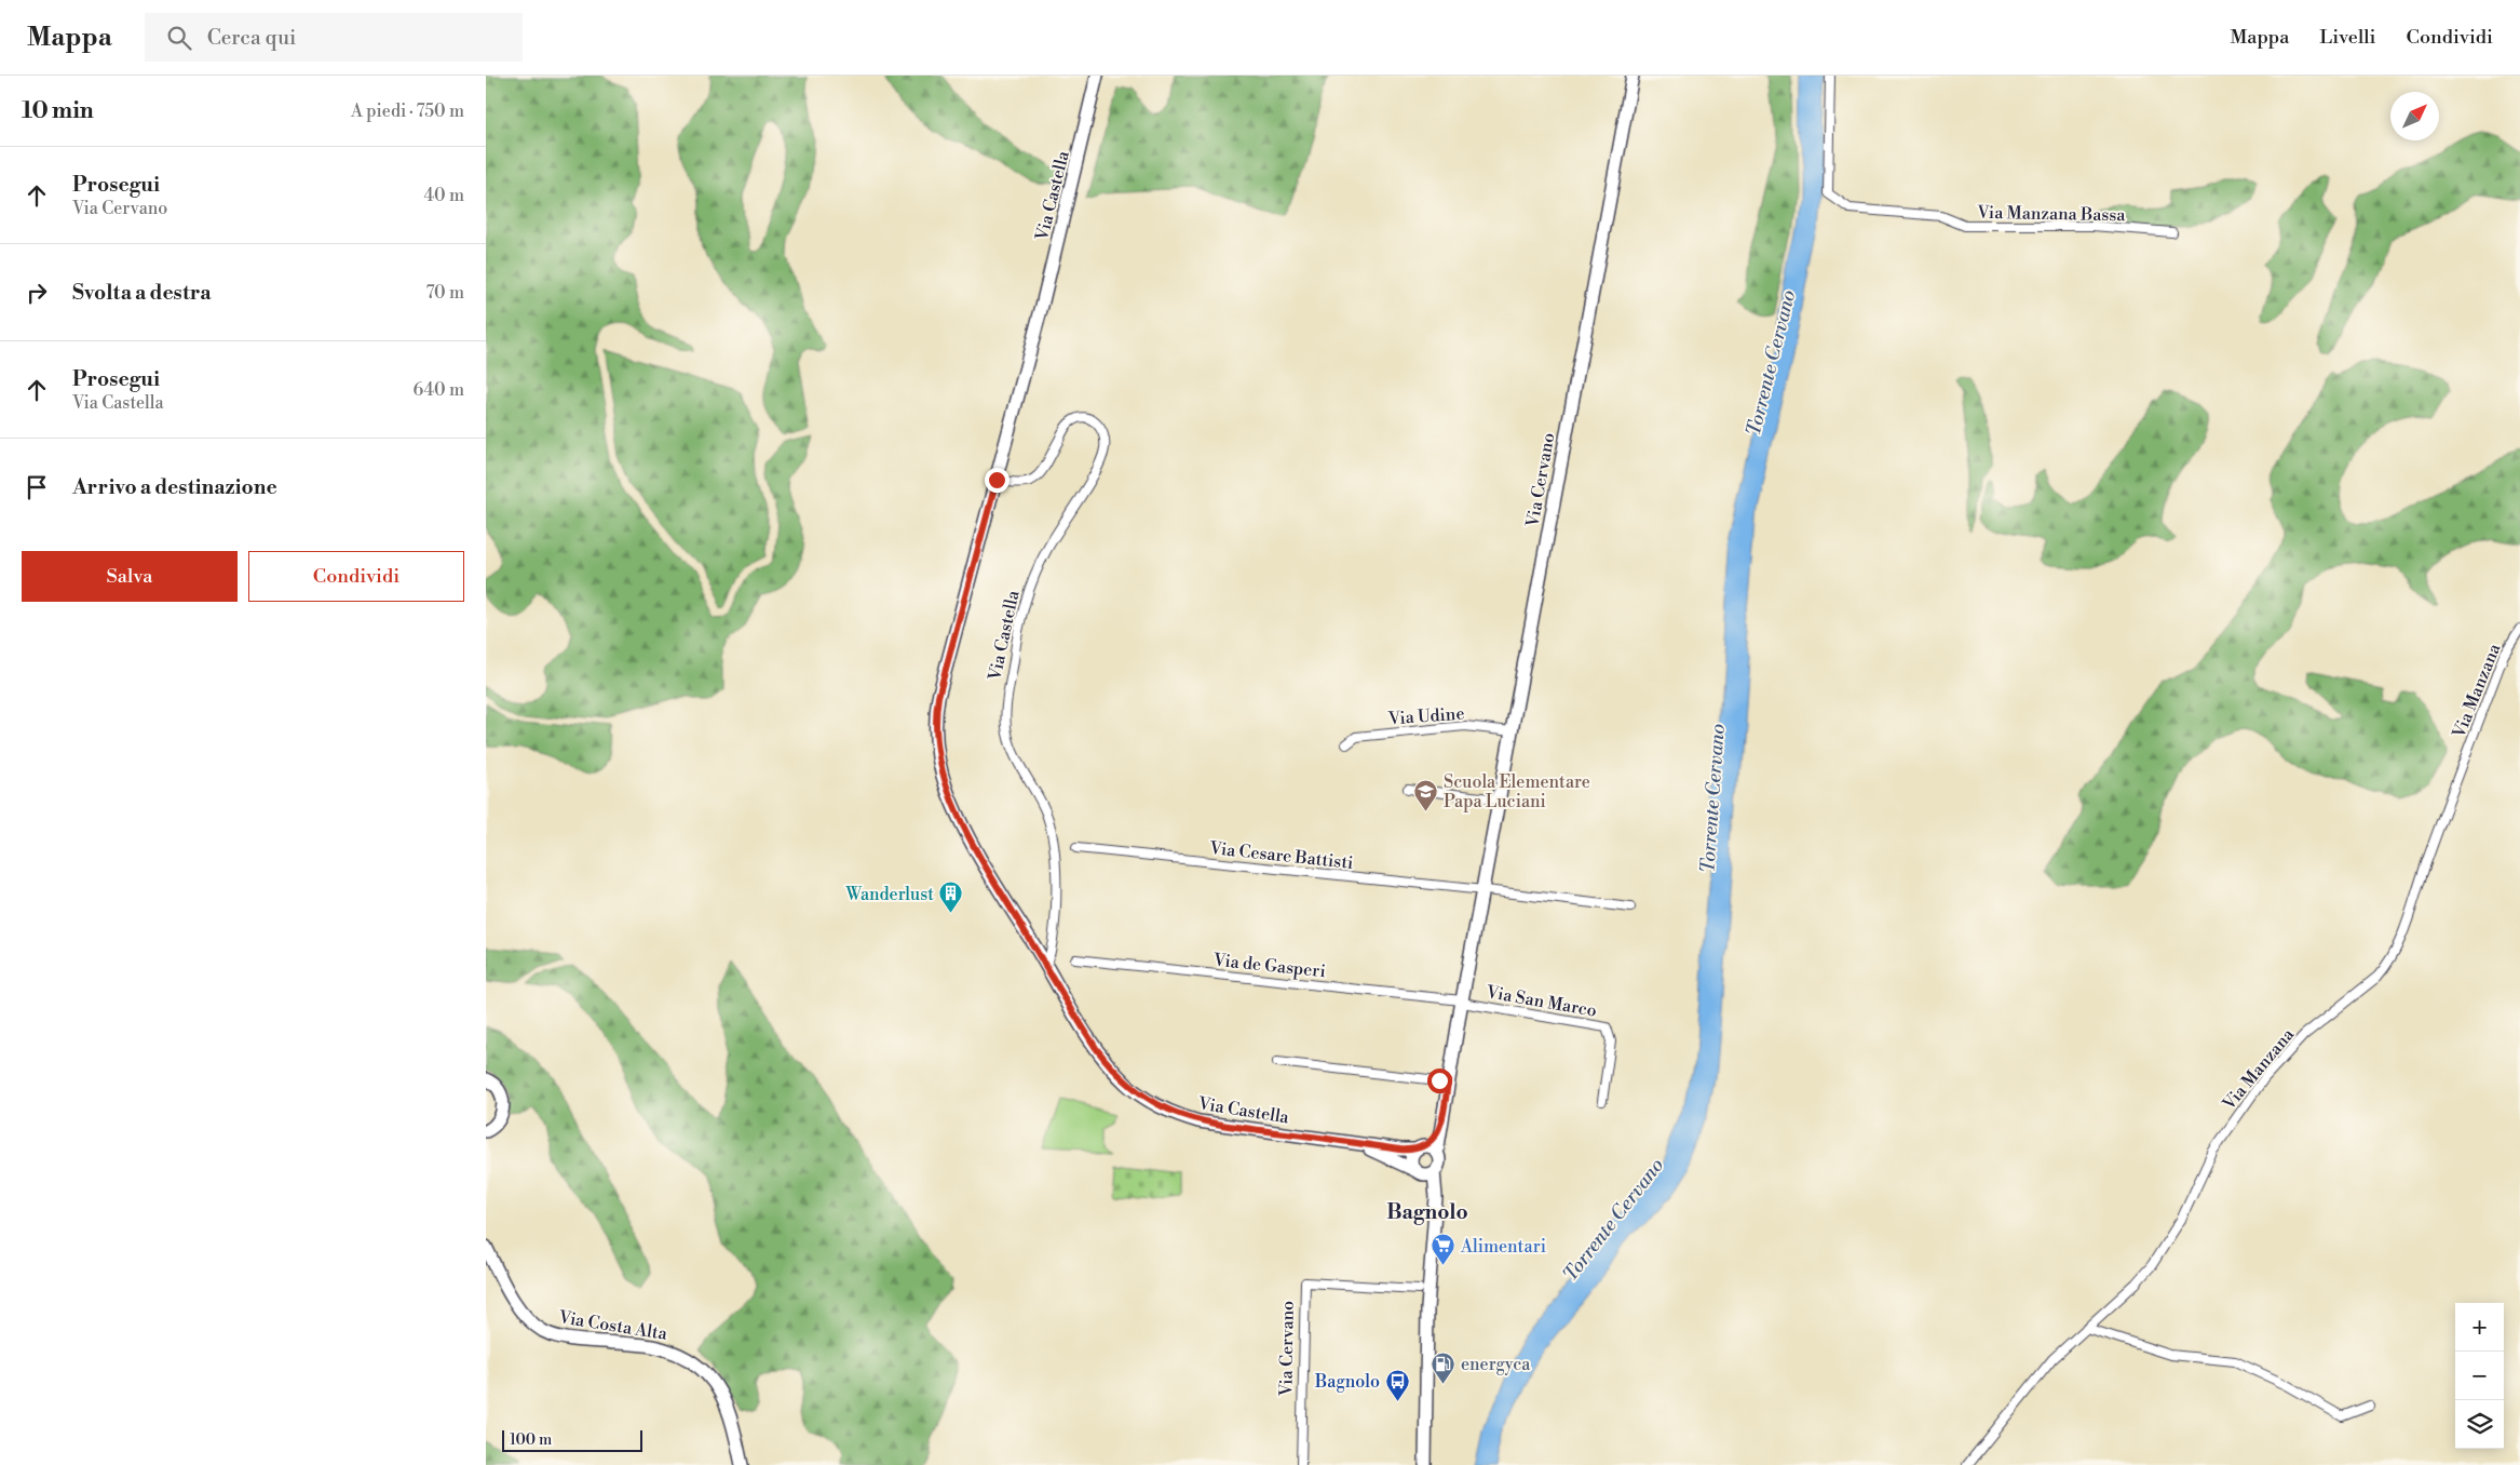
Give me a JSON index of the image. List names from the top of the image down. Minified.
{"streets":{"main road":["Via Castella","Via Cervano","Via Costa Alta"],"street":["Via Manzana Bassa","Via Manzana","Via Udine","Via Cesare Battisti","Via de Gasperi","Via San Marco"]},"crossings":[["Via Cervano","Via Udine"],["Via Cervano","Via Cesare Battisti"],["Via Cervano","Via de Gasperi"],["Via Cervano","Via San Marco"],["Via de Gasperi","Via San Marco"]],"districts":["Bagnolo"],"water":["Torrente Cervano"],"places":{"school or university":["Scuola Elementare Papa Luciani"],"building":["Wanderlust"],"supermarket":["Alimentari"],"fuel station":["energyca"],"bus stop":["Bagnolo"]},"scale_bar":"100 m","north":"top right","page":{"header":"Mappa","search":"Cerca qui","nav":["Mappa","Livelli","Condividi"],"heading":["10 min","A piedi · 750 m"],"list":[["Prosegui","Via Cervano","40 m"],["Svolta a destra","70 m"],["Prosegui","Via Castella","640 m"],"Arrivo a destinazione"],"buttons":["Salva","Condividi"],"map_buttons":["+","−"],"scale":"100 m"}}
